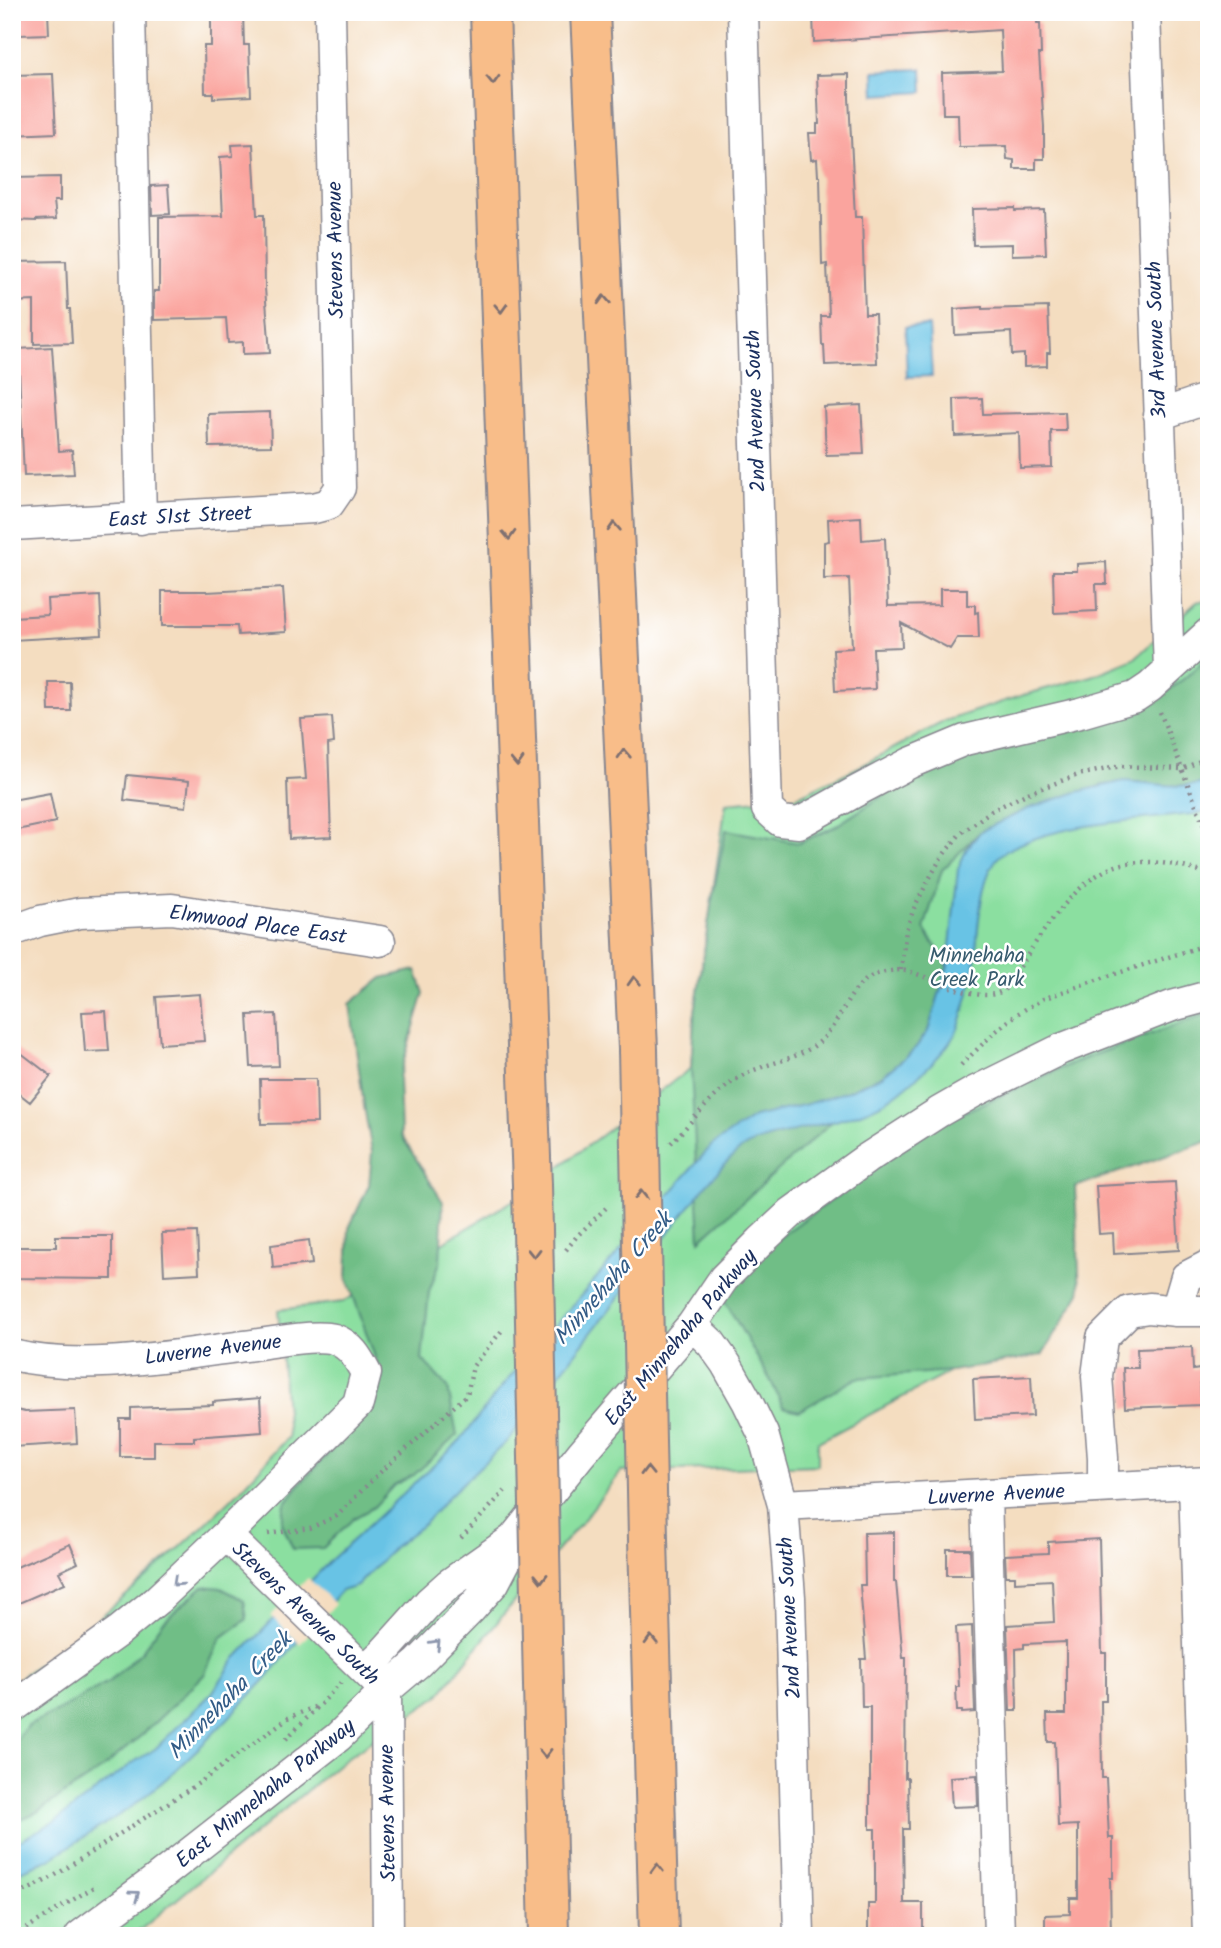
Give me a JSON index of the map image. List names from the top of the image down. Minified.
{"streets":{"street":["Stevens Avenue","3rd Avenue South","2nd Avenue South","East 51st Street","Elmwood Place East","East Minnehaha Parkway","Luverne Avenue","Stevens Avenue South"]},"crossings":[["Stevens Avenue","East 51st Street"],["Stevens Avenue","East Minnehaha Parkway"],["Stevens Avenue","Stevens Avenue South"],["3rd Avenue South","2nd Avenue South"],["2nd Avenue South","East Minnehaha Parkway"],["2nd Avenue South","Luverne Avenue"],["East Minnehaha Parkway","Stevens Avenue South"],["Luverne Avenue","Stevens Avenue South"]],"water":["Minnehaha Creek"],"parks":["Minnehaha Creek Park"]}
